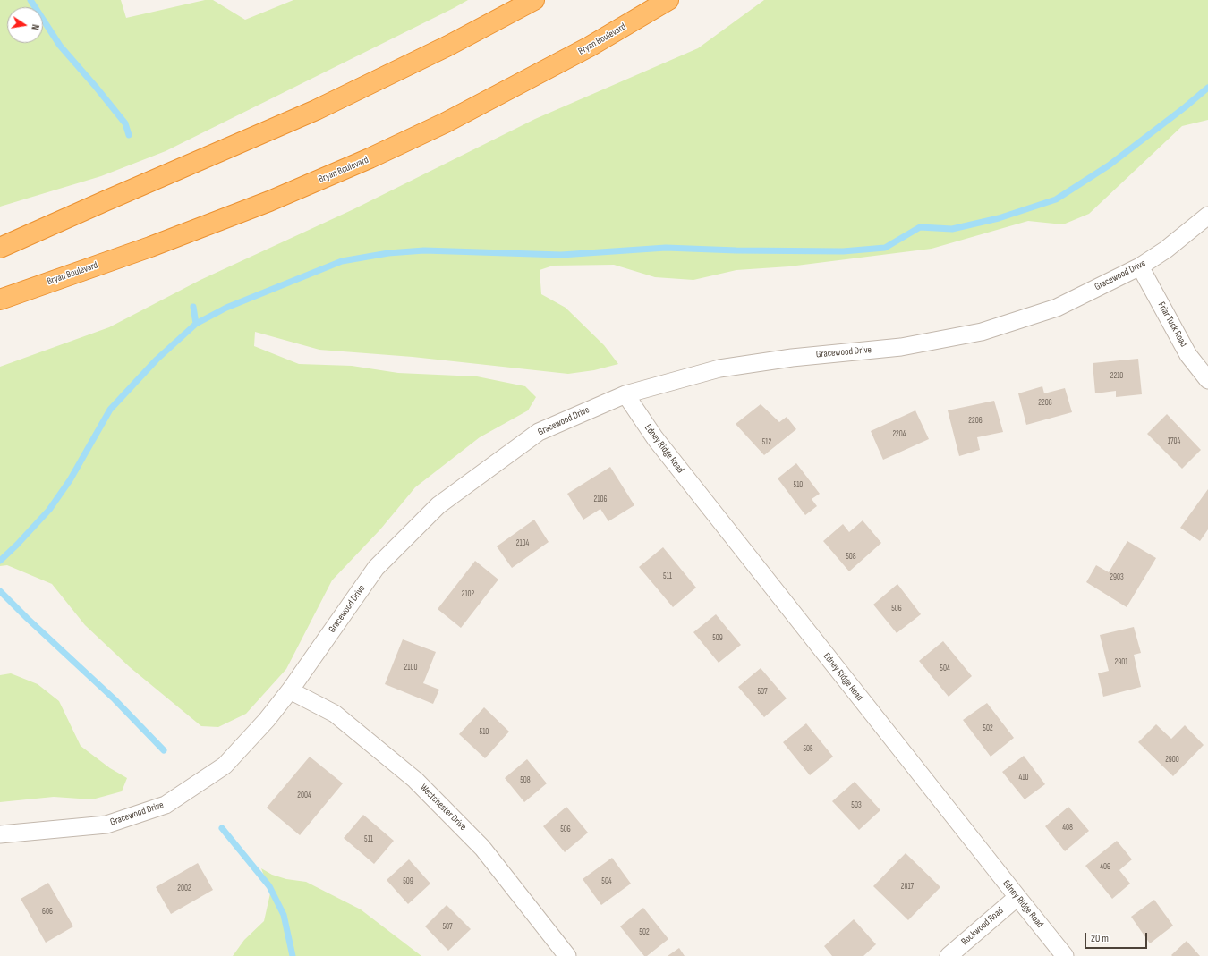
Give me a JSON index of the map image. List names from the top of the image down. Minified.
{"streets":{"highway":["Bryan Boulevard"],"street":["Gracewood Drive","Friar Tuck Road","Edney Ridge Road","Westchester Drive","Rockwood Road"]},"crossings":[["Gracewood Drive","Friar Tuck Road"],["Gracewood Drive","Edney Ridge Road"],["Gracewood Drive","Westchester Drive"],["Edney Ridge Road","Rockwood Road"]],"house_numbers":["2210","2208","2206","2204","1704","512","510","2106","2104","508","511","2903","2102","506","509","2901","2100","504","507","502","510","505","2900","410","508","2004","503","408","506","511","406","509","504","2817","2002","606","507","502"],"scale_bar":"20 m","north":"right"}
